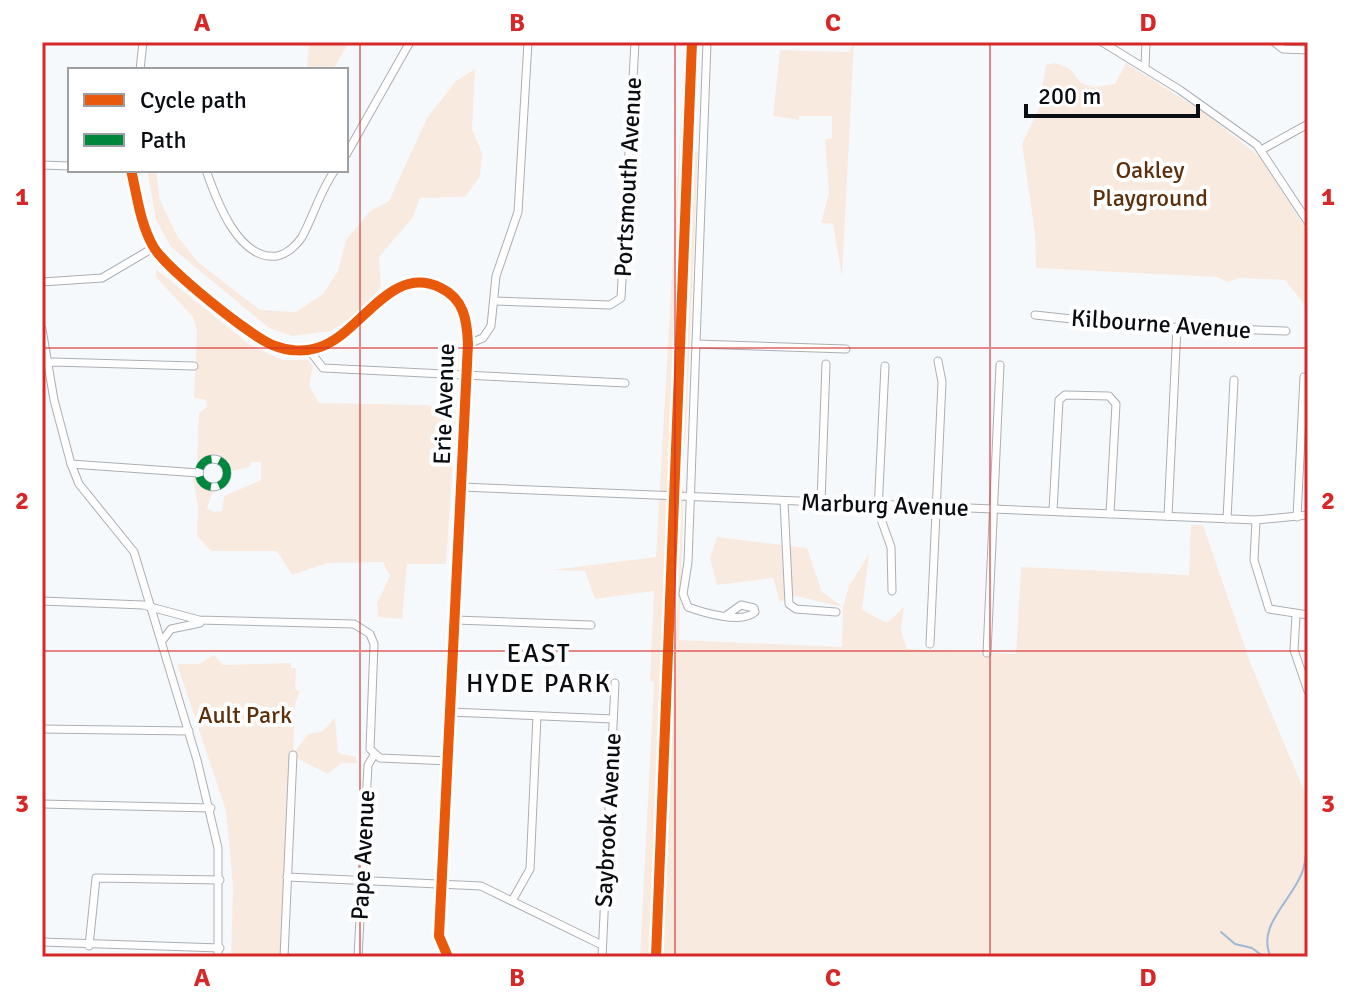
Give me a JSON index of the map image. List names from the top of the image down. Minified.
{"streets":{"street":["Portsmouth Avenue","Kilbourne Avenue","Erie Avenue","Marburg Avenue","Saybrook Avenue","Pape Avenue"]},"crossings":[["Erie Avenue","Marburg Avenue"]],"districts":["EAST HYDE PARK"],"parks":["Oakley Playground","Ault Park"],"legend":["Cycle path","Path"],"scale_bar":"200 m","grid":{"columns":["A","B","C","D"],"rows":["1","2","3"]}}
